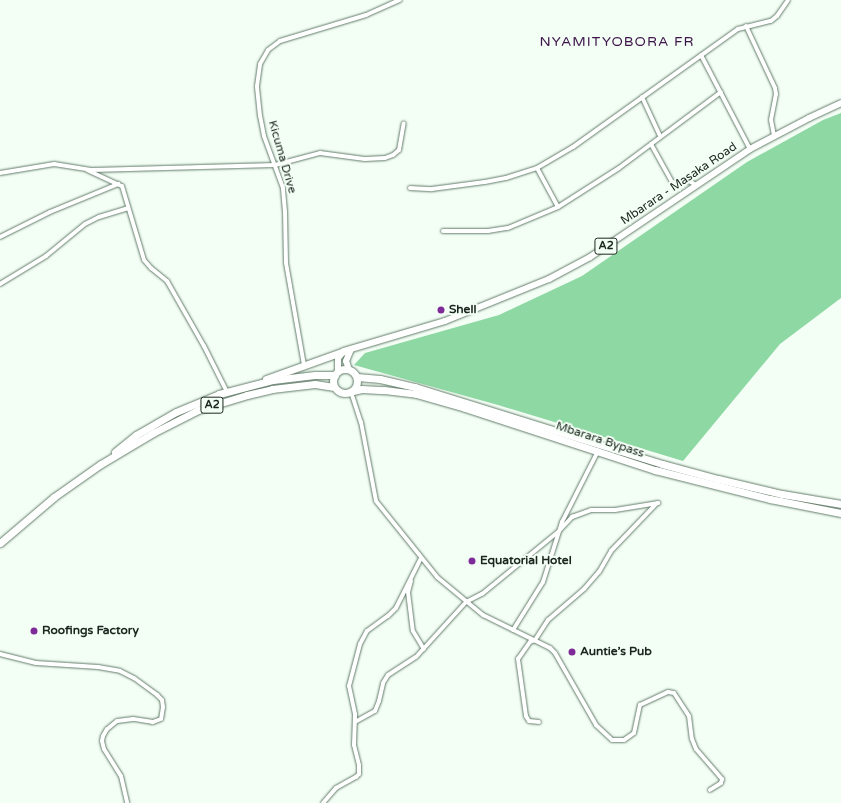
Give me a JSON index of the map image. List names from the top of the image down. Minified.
{"streets":{"highway":["A2","Mbarara Bypass"],"main road":["Mbarara - Masaka Road"],"street":["Kicuma Drive"]},"crossings":[["Kicuma Drive","A2"],["Mbarara - Masaka Road","A2"],["A2","Mbarara Bypass"]],"districts":["NYAMITYOBORA FR"],"places":["Shell","Equatorial Hotel","Roofings Factory","Auntie’s Pub"]}
